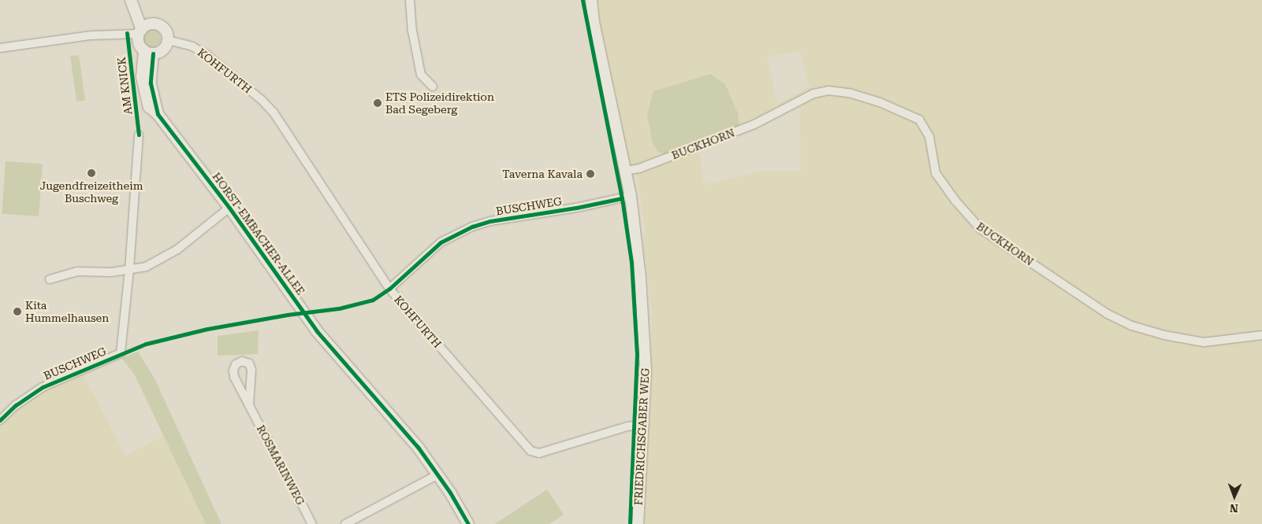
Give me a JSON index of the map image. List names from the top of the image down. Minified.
{"streets":{"street":["KOHFURTH","BUCKHORN","BUSCHWEG","HORST-EMBACHER-ALLEE","FRIEDRICHSGABER WEG","ROSMARINWEG"],"cycle path":["AM KNICK"]},"crossings":[["KOHFURTH","BUSCHWEG"],["KOHFURTH","HORST-EMBACHER-ALLEE"],["KOHFURTH","FRIEDRICHSGABER WEG"],["BUCKHORN","FRIEDRICHSGABER WEG"],["BUSCHWEG","FRIEDRICHSGABER WEG"]],"places":["ETS Polizeidirektion Bad Segeberg","Jugendfreizeitheim Buschweg","Taverna Kavala","Kita Hummelhausen"],"north":"bottom"}
